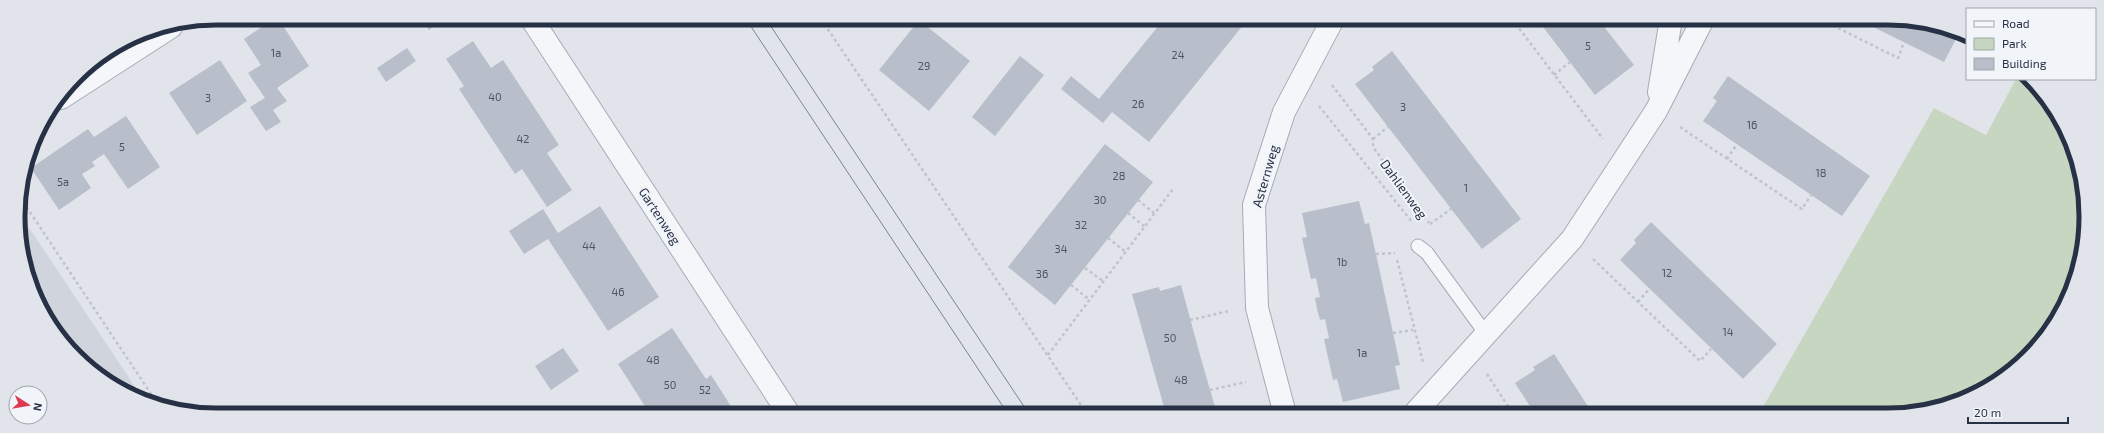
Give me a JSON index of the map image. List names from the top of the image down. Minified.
{"streets":{"street":["Asternweg","Gartenweg"],"path":["Dahlienweg"]},"crossings":[["Asternweg","Dahlienweg"]],"house_numbers":["5","1a","24","29","40","3","26","3","16","42","5","18","28","5a","1","30","32","44","34","1b","12","36","46","14","50","1a","48","48","50","52"],"legend":["Road","Park","Building"],"scale_bar":"20 m","north":"right"}
